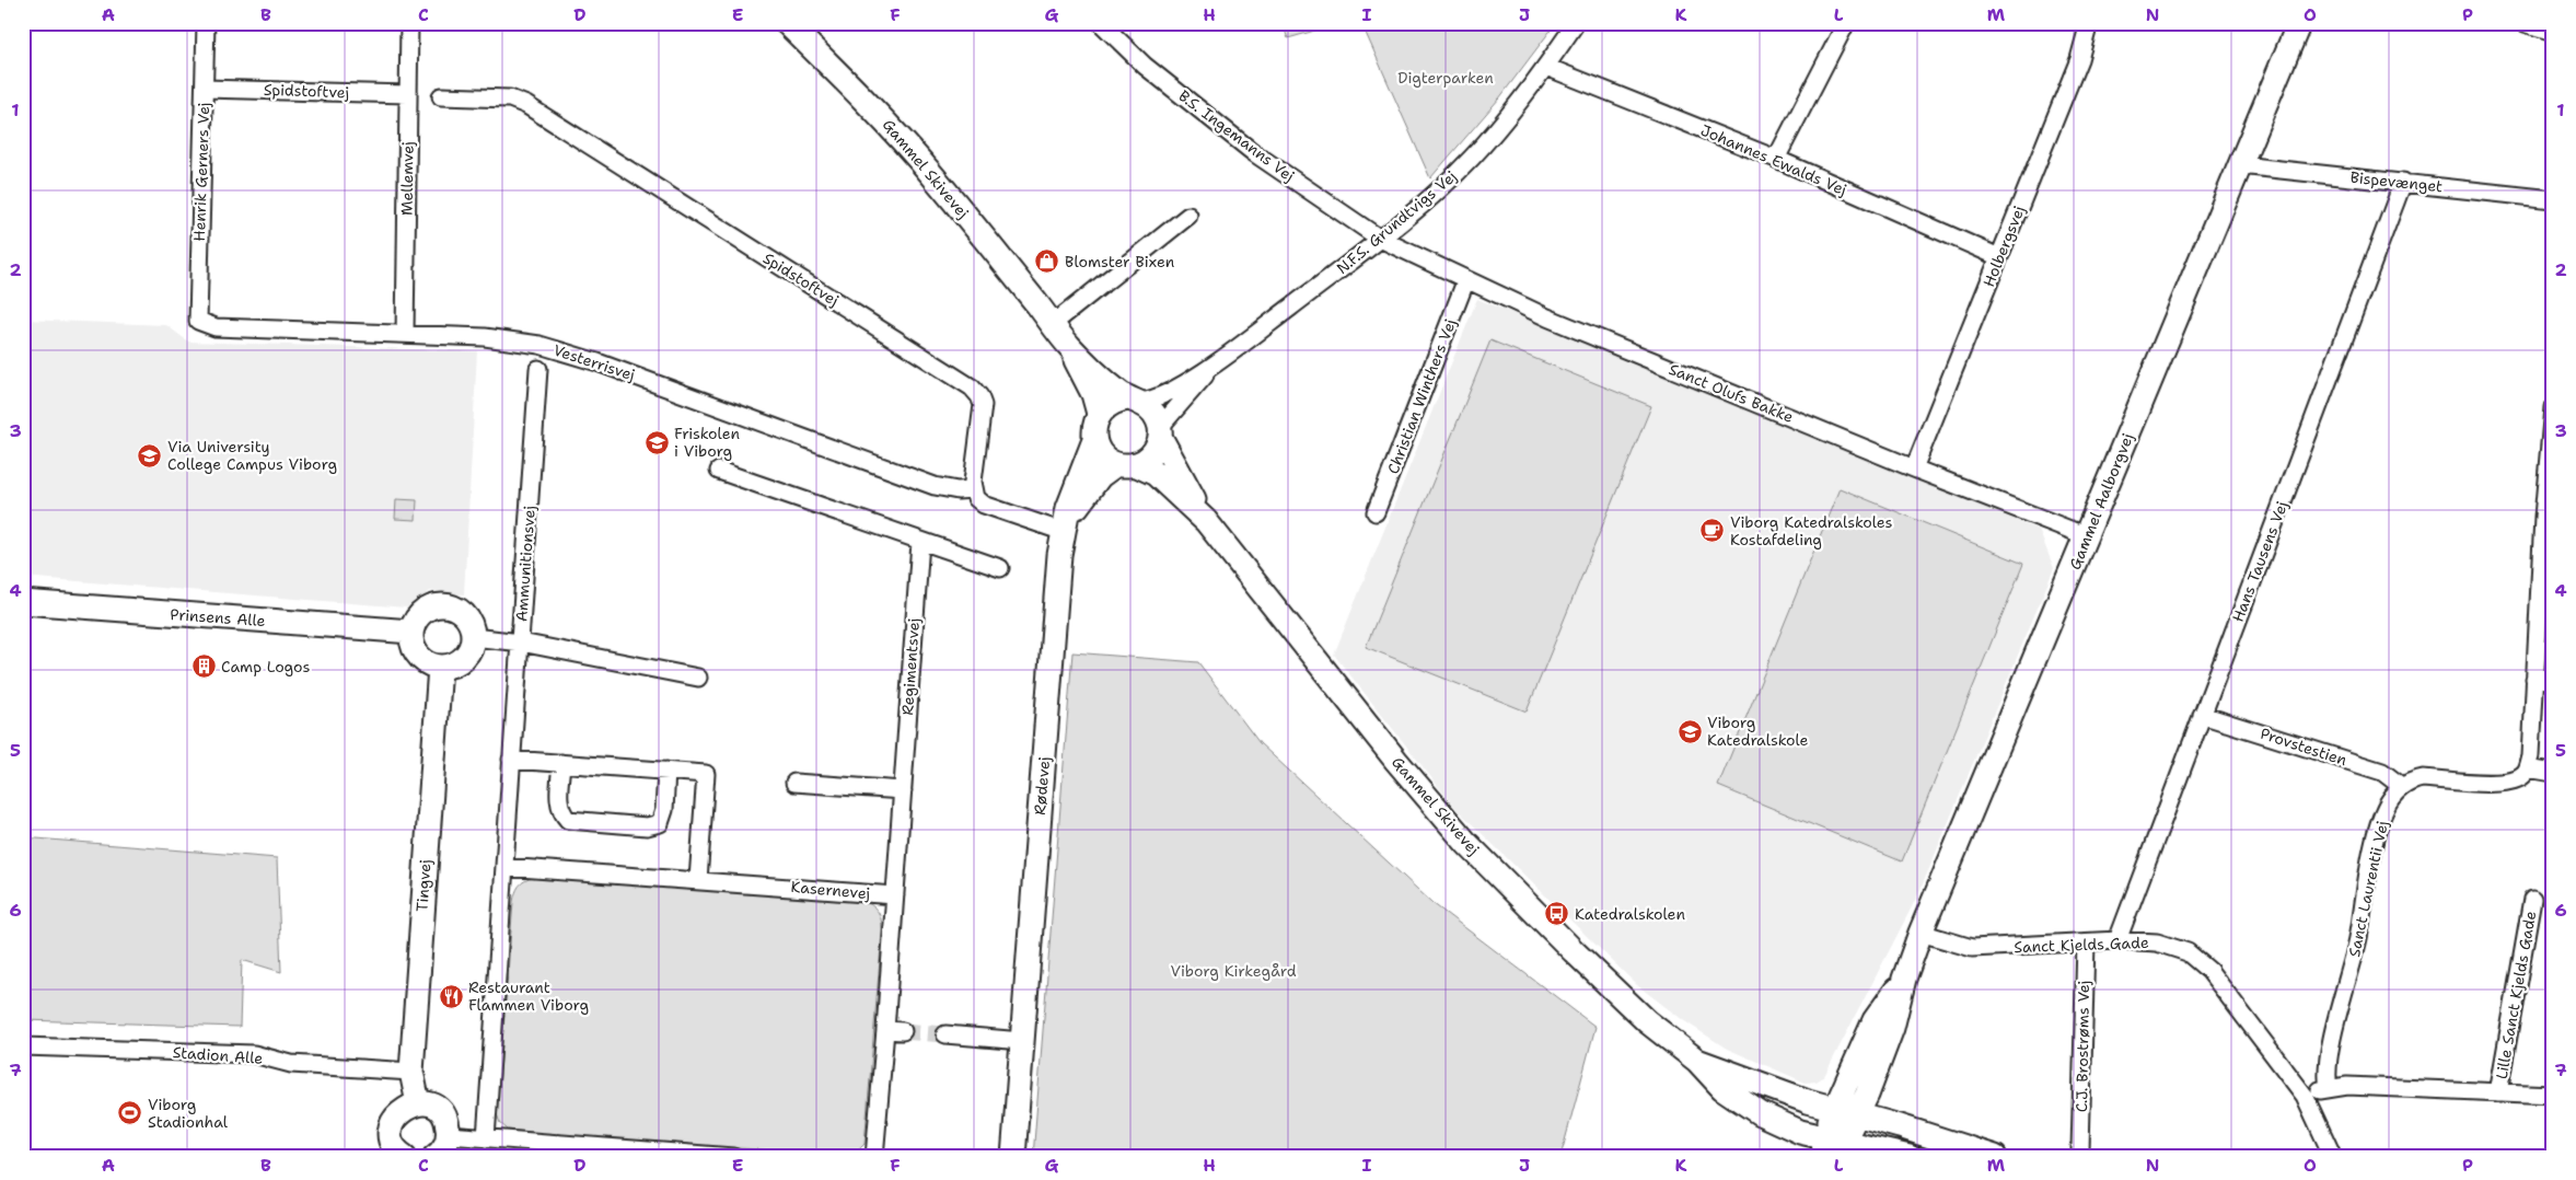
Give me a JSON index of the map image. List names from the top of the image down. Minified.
{"streets":{"street":["Spidstoftvej","B.S. Ingemanns Vej","Johannes Ewalds Vej","Gammel Skivevej","Henrik Gerners Vej","Mellemvej","Bispevænget","N.F.S. Grundtvigs Vej","Holbergsvej","Vesterrisvej","Sanct Olufs Bakke","Christian Winthers Vej","Gammel Aalborgvej","Hans Tausens Vej","Ammunitionsvej","Prinsens Alle","Regimentsvej","Provstestien","Rødevej","Tingvej","Sanct Laurentii Vej","Kasernevej","Sanct Kjelds Gade","Lille Sanct Kjelds Gade","C.J. Brostrøms Vej","Stadion Alle"]},"crossings":[["Spidstoftvej","Henrik Gerners Vej"],["Spidstoftvej","Mellemvej"],["Spidstoftvej","Vesterrisvej"],["B.S. Ingemanns Vej","N.F.S. Grundtvigs Vej"],["B.S. Ingemanns Vej","Sanct Olufs Bakke"],["Johannes Ewalds Vej","N.F.S. Grundtvigs Vej"],["Johannes Ewalds Vej","Holbergsvej"],["Gammel Skivevej","N.F.S. Grundtvigs Vej"],["Gammel Skivevej","Gammel Aalborgvej"],["Gammel Skivevej","Rødevej"],["Henrik Gerners Vej","Vesterrisvej"],["Mellemvej","Vesterrisvej"],["Bispevænget","Gammel Aalborgvej"],["Bispevænget","Hans Tausens Vej"],["N.F.S. Grundtvigs Vej","Sanct Olufs Bakke"],["N.F.S. Grundtvigs Vej","Rødevej"],["Holbergsvej","Sanct Olufs Bakke"],["Sanct Olufs Bakke","Christian Winthers Vej"],["Sanct Olufs Bakke","Gammel Aalborgvej"],["Gammel Aalborgvej","Sanct Kjelds Gade"],["Hans Tausens Vej","Provstestien"],["Hans Tausens Vej","Sanct Kjelds Gade"],["Ammunitionsvej","Kasernevej"],["Prinsens Alle","Tingvej"],["Regimentsvej","Kasernevej"],["Provstestien","Sanct Laurentii Vej"],["Tingvej","Stadion Alle"],["Sanct Kjelds Gade","C.J. Brostrøms Vej"]],"parks":["Digterparken","Viborg Kirkegård"],"places":{"shop":["Blomster Bixen"],"school or university":["Friskolen i Viborg","Via University College Campus Viborg","Viborg Katedralskole"],"cafe":["Viborg Katedralskoles Kostafdeling"],"building":["Camp Logos"],"bus stop":["Katedralskolen"],"restaurant":["Restaurant Flammen Viborg"],"sports":["Viborg Stadionhal"]},"grid":{"columns":["A","B","C","D","E","F","G","H","I","J","K","L","M","N","O","P"],"rows":["1","2","3","4","5","6","7"]}}
